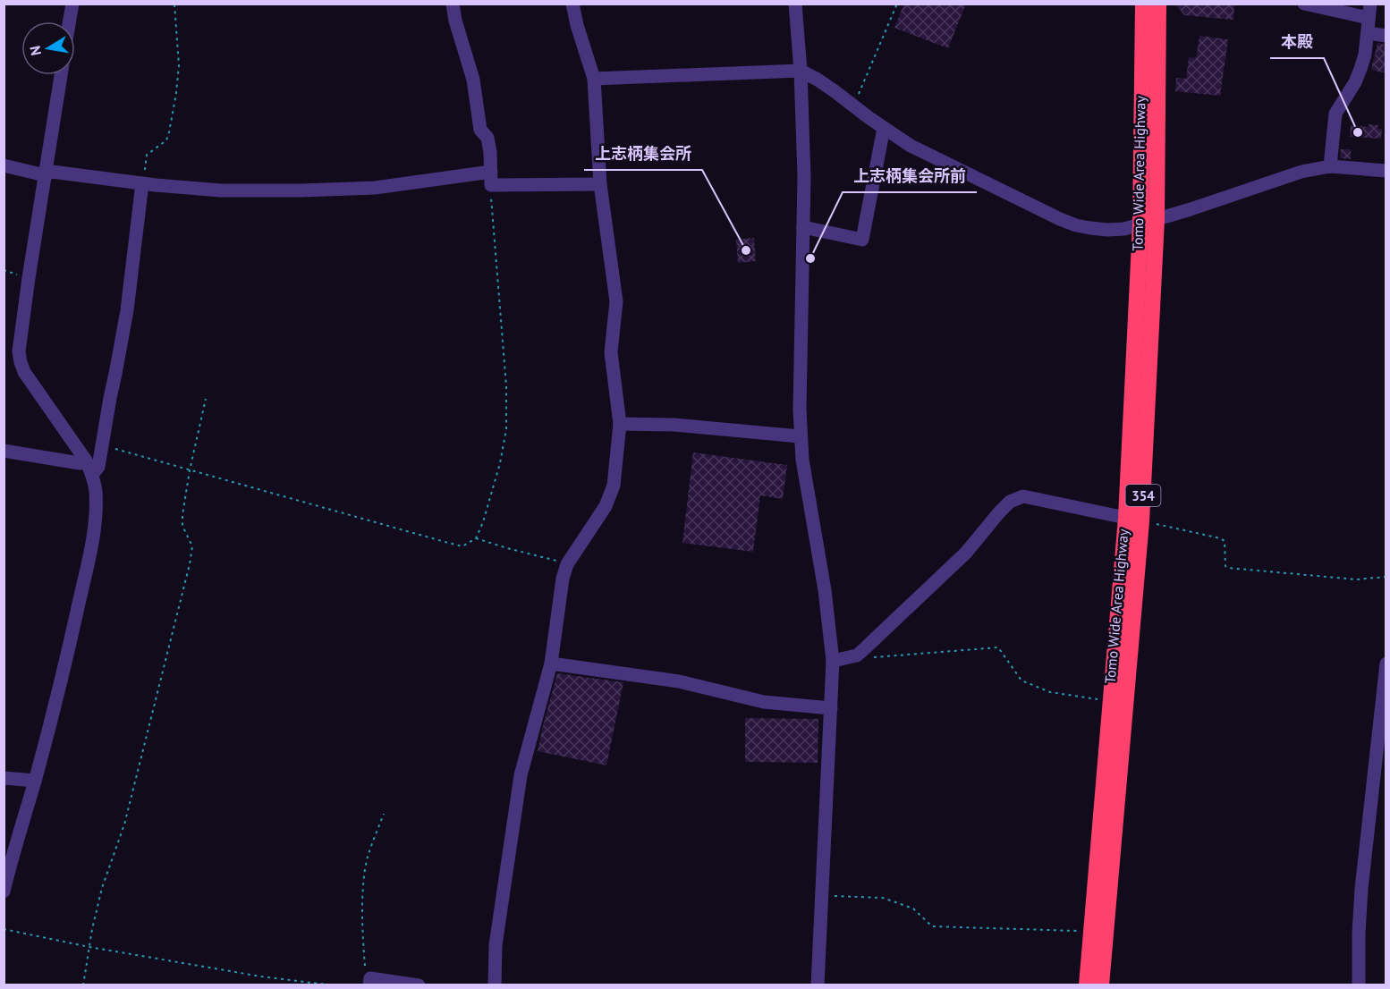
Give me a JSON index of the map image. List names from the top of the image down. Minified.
{"streets":{"highway":["Tomo Wide Area Highway","354"]},"places":["本殿","上志柄集会所","上志柄集会所前"],"north":"left"}
